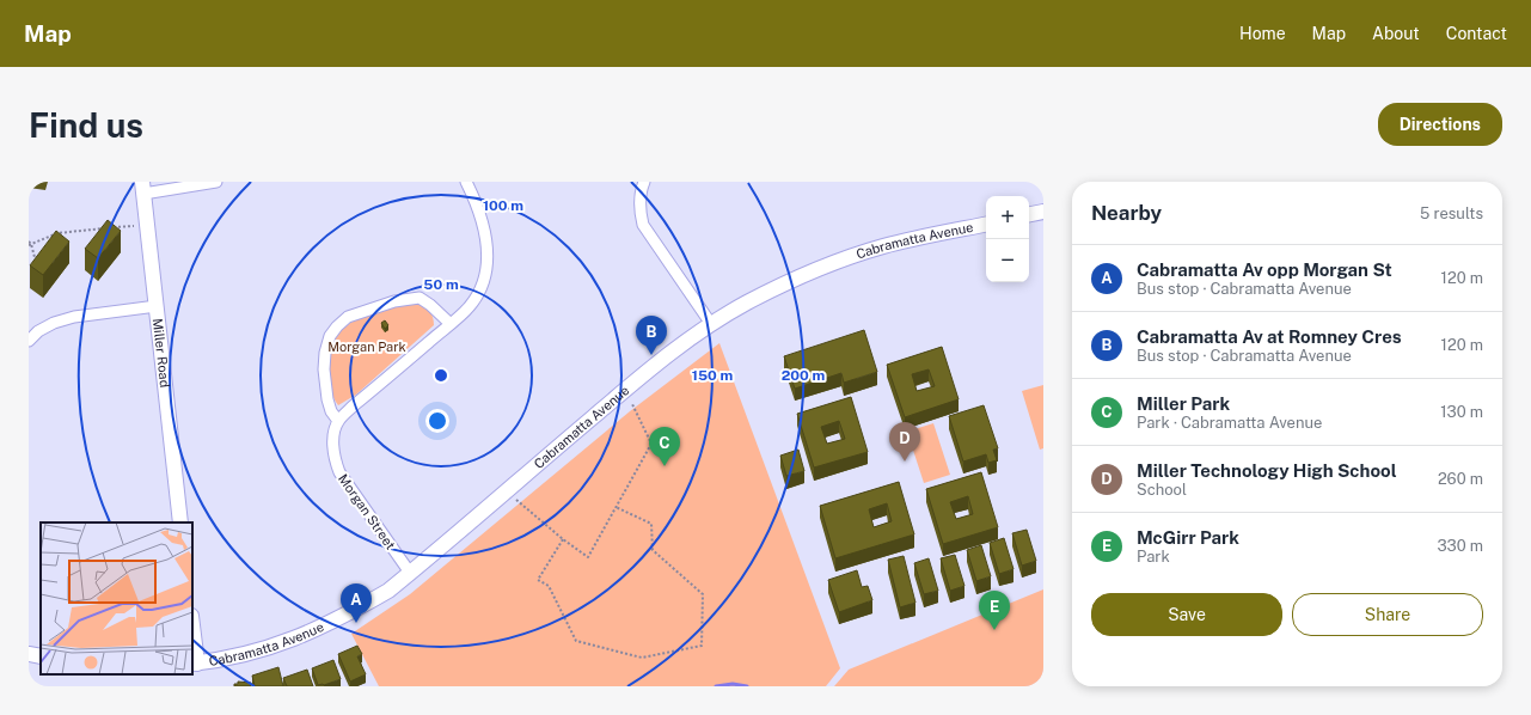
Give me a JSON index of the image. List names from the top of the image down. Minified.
{"streets":{"street":["Cabramatta Avenue","Miller Road","Morgan Street"]},"crossings":[["Cabramatta Avenue","Morgan Street"]],"parks":["Morgan Park"],"page":{"header":"Map","nav":["Home","Map","About","Contact"],"buttons":["Directions",["Save","Share"]],"title":"Find us","heading":["Nearby","5 results"],"map_buttons":["+","−"],"list":[{"mark":"A","name":"Cabramatta Av opp Morgan St","note":"Bus stop · Cabramatta Avenue","value":"120 m"},{"mark":"B","name":"Cabramatta Av at Romney Cres","note":"Bus stop · Cabramatta Avenue","value":"120 m"},{"mark":"C","name":"Miller Park","note":"Park · Cabramatta Avenue","value":"130 m"},{"mark":"D","name":"Miller Technology High School","note":"School","value":"260 m"},{"mark":"E","name":"McGirr Park","note":"Park","value":"330 m"}],"pins":["B","D","C","A","E"]},"rings":["100 m","50 m","150 m","200 m"]}
